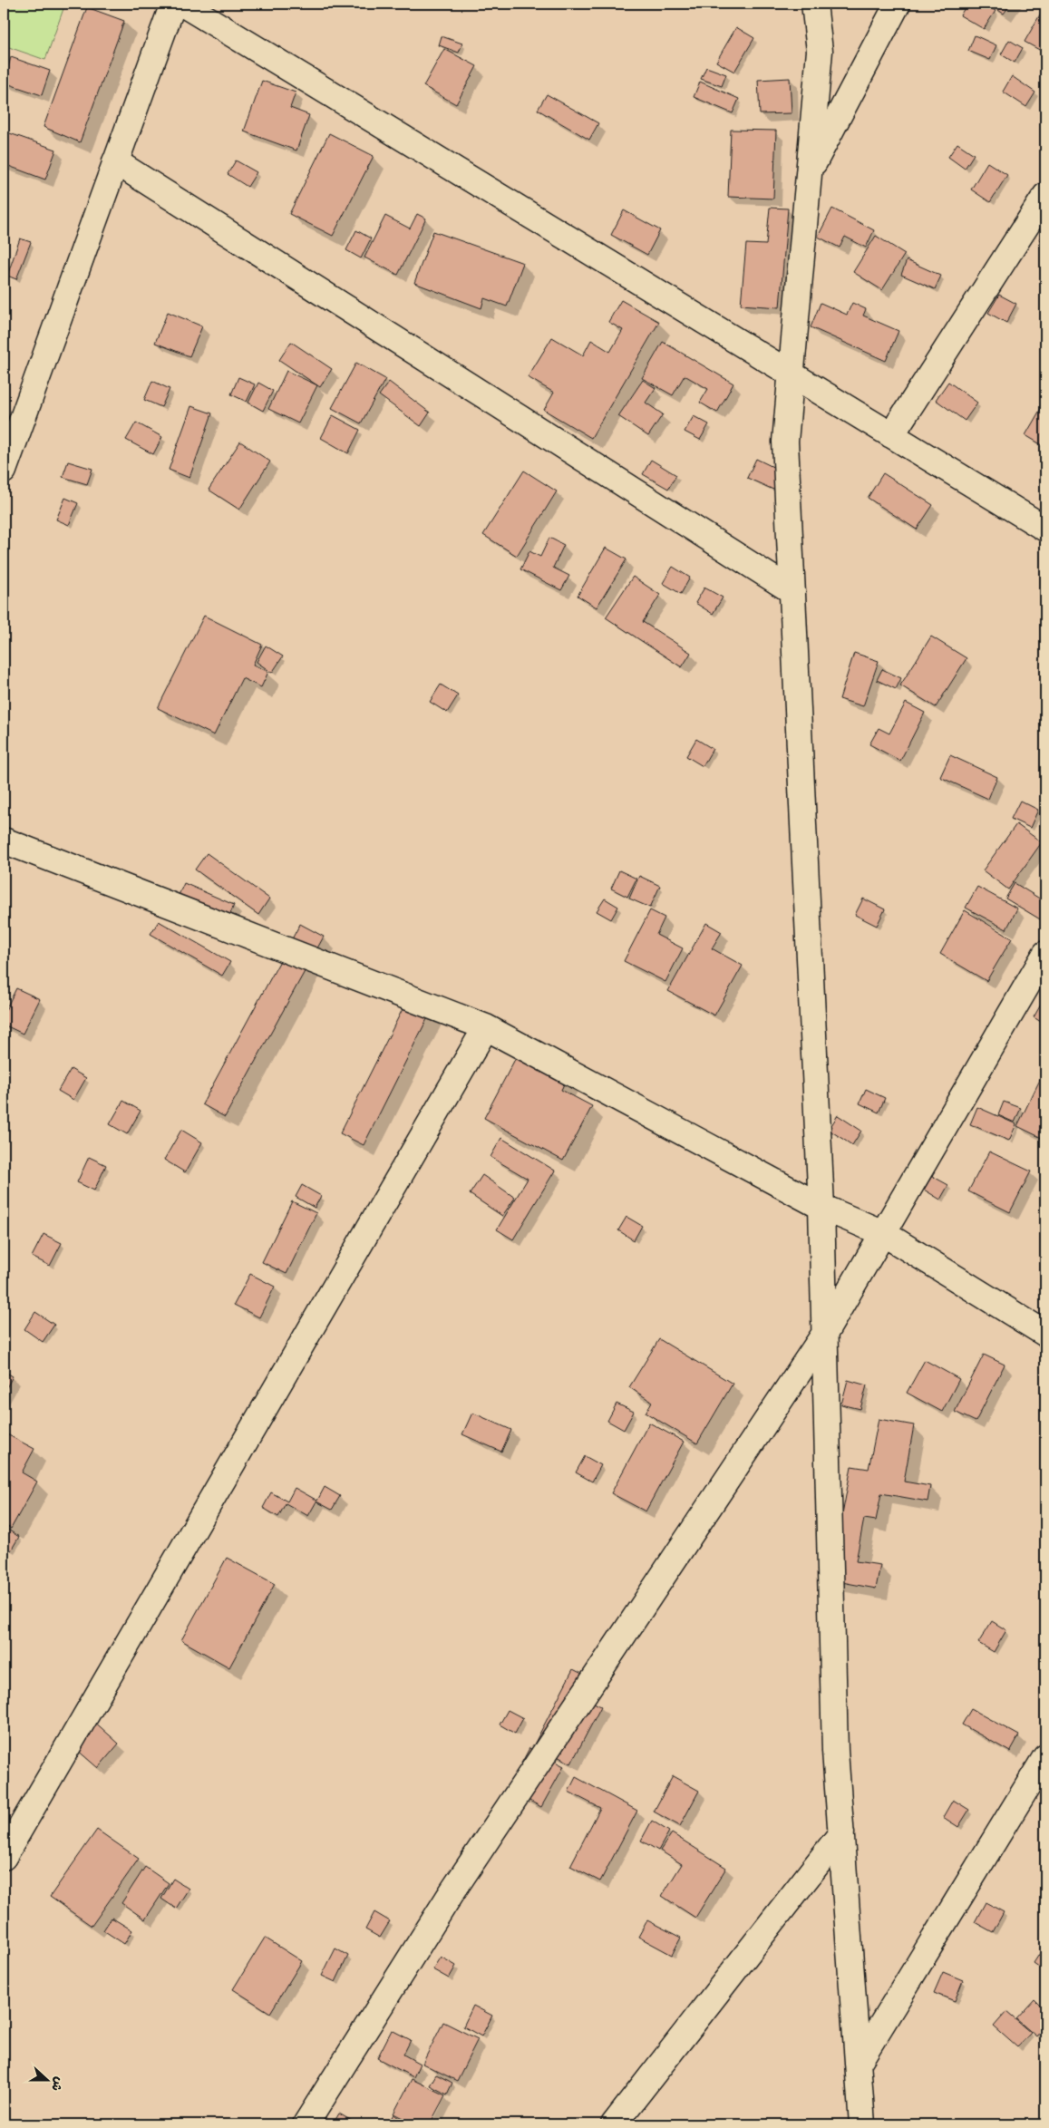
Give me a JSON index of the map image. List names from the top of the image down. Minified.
{"north":"right"}
